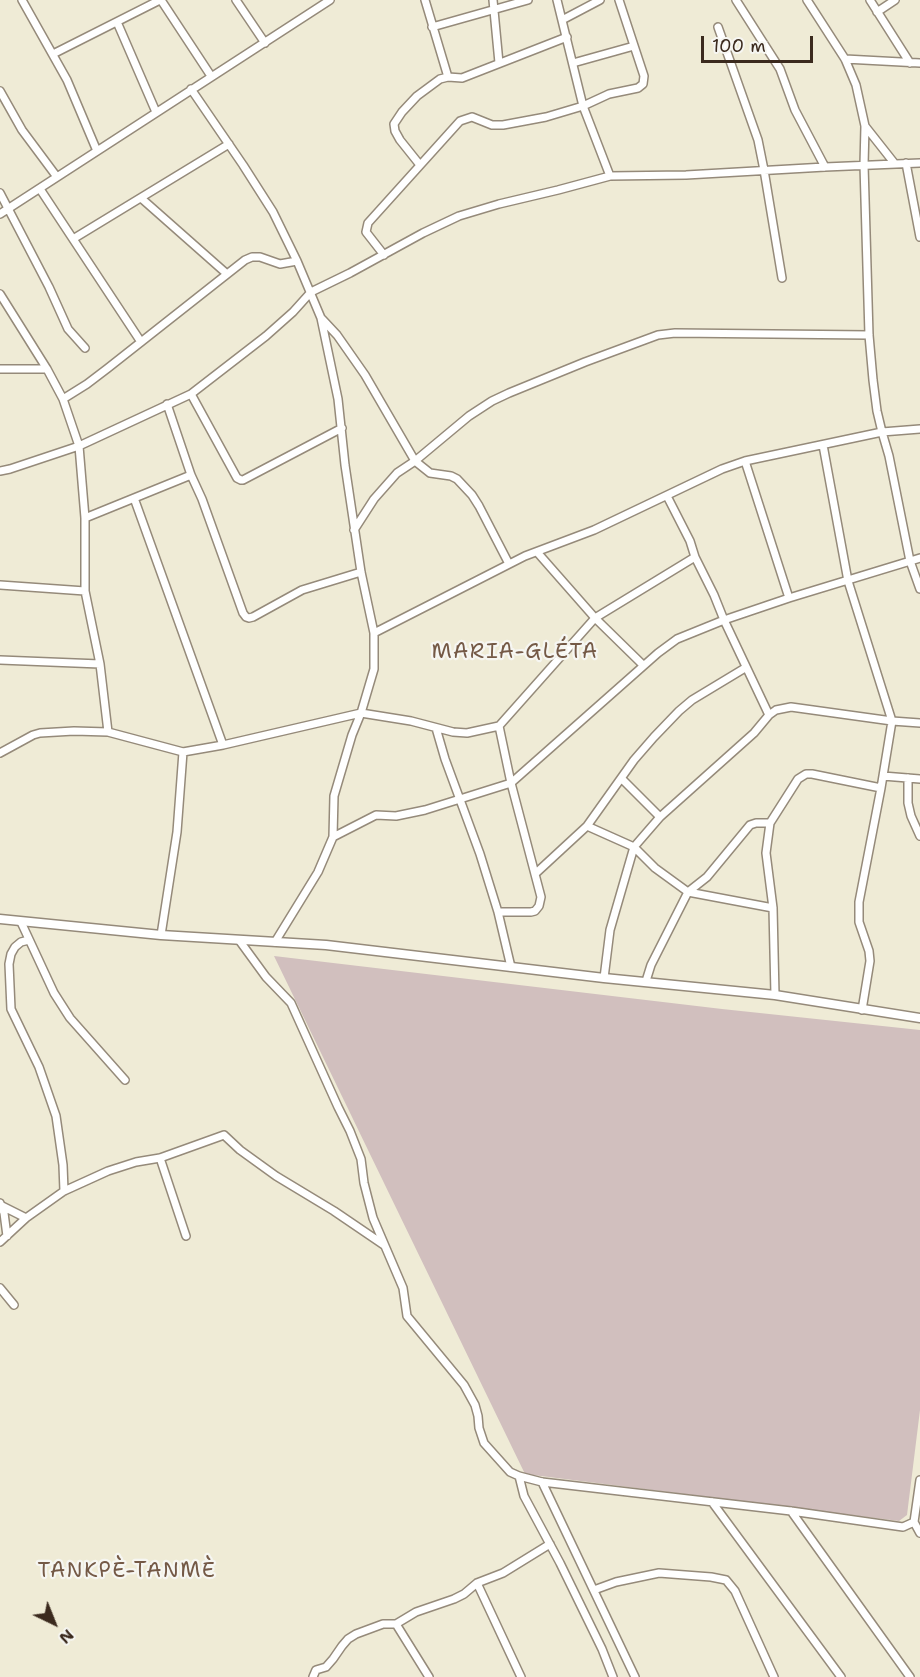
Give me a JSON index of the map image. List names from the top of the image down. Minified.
{"districts":["MARIA-GLÉTA","TANKPÈ-TANMÈ"],"scale_bar":"100 m","north":"bottom right"}
